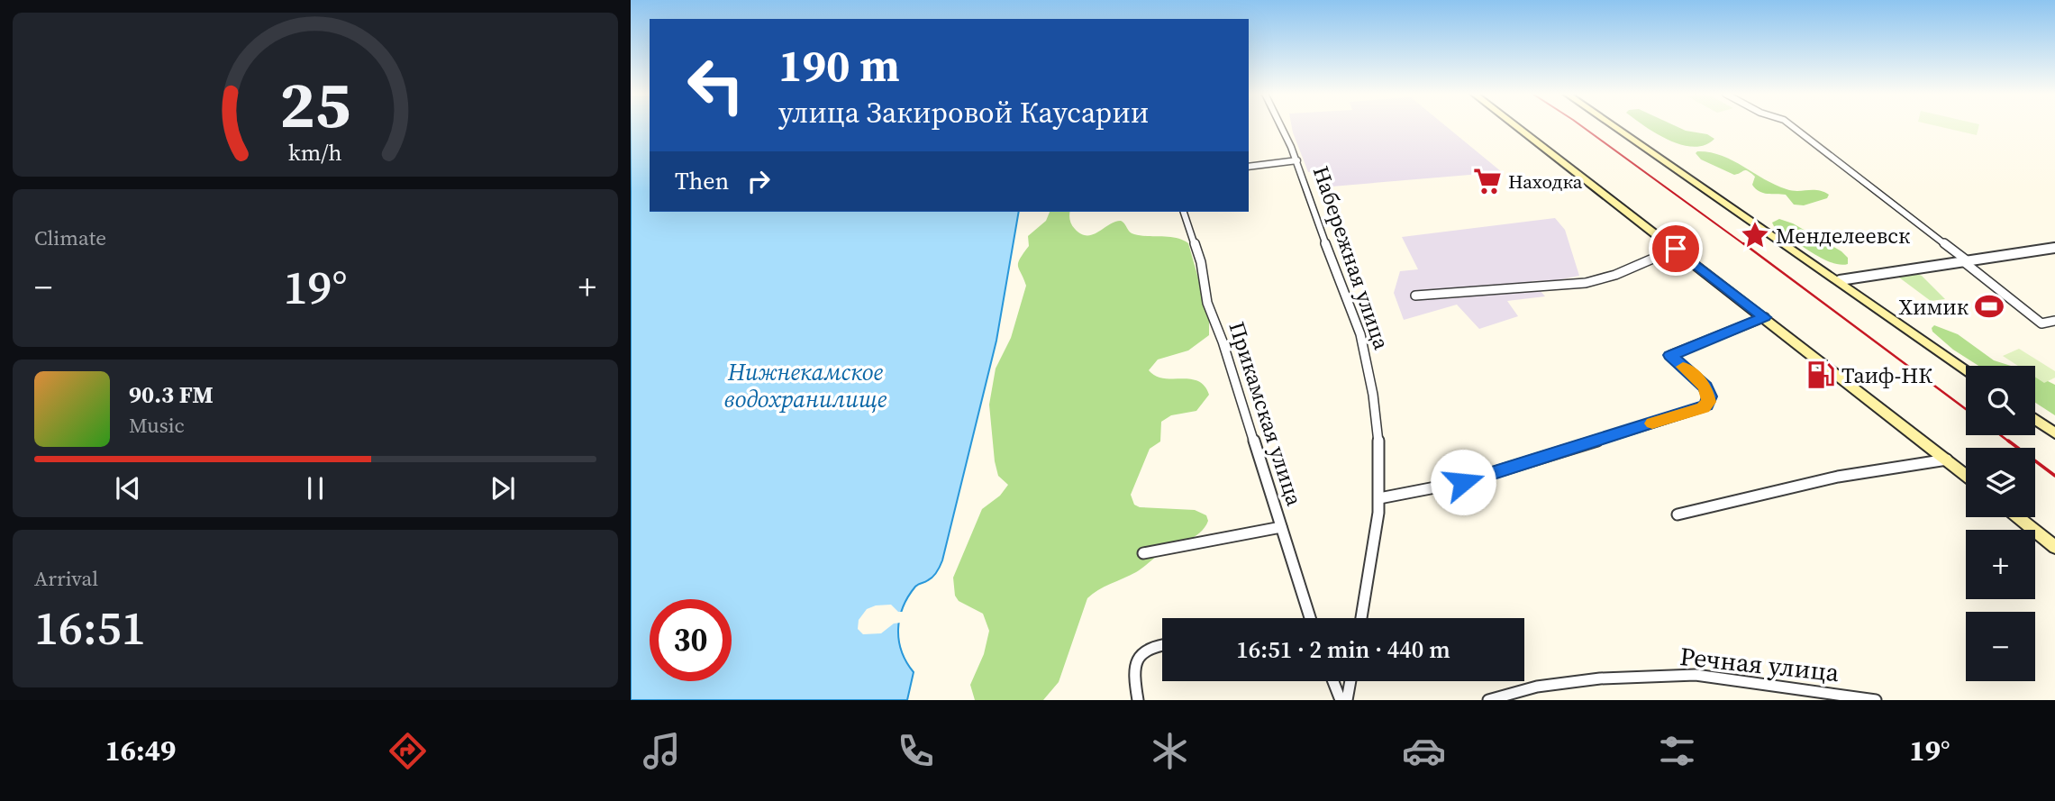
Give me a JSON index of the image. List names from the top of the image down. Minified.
{"streets":{"street":["Набережная улица","Прикамская улица","Речная улица"]},"water":["Нижнекамское водохранилище"],"places":{"supermarket":["Находка"],"place":["Менделеевск"],"sports":["Химик"],"fuel station":["Таиф-НК"]},"page":{"turn":["190 m","улица Закировой Каусарии"],"then":"Then","tile":["Climate",["Arrival","16:51"]],"heat":["−","19°","+"],"map_buttons":["+","−"],"song":["90.3 FM","Music"],"limit":"30","trip":"16:51 · 2 min · 440 m","tabs":["16:49","19°"],"gauge":["25","km/h"]}}
